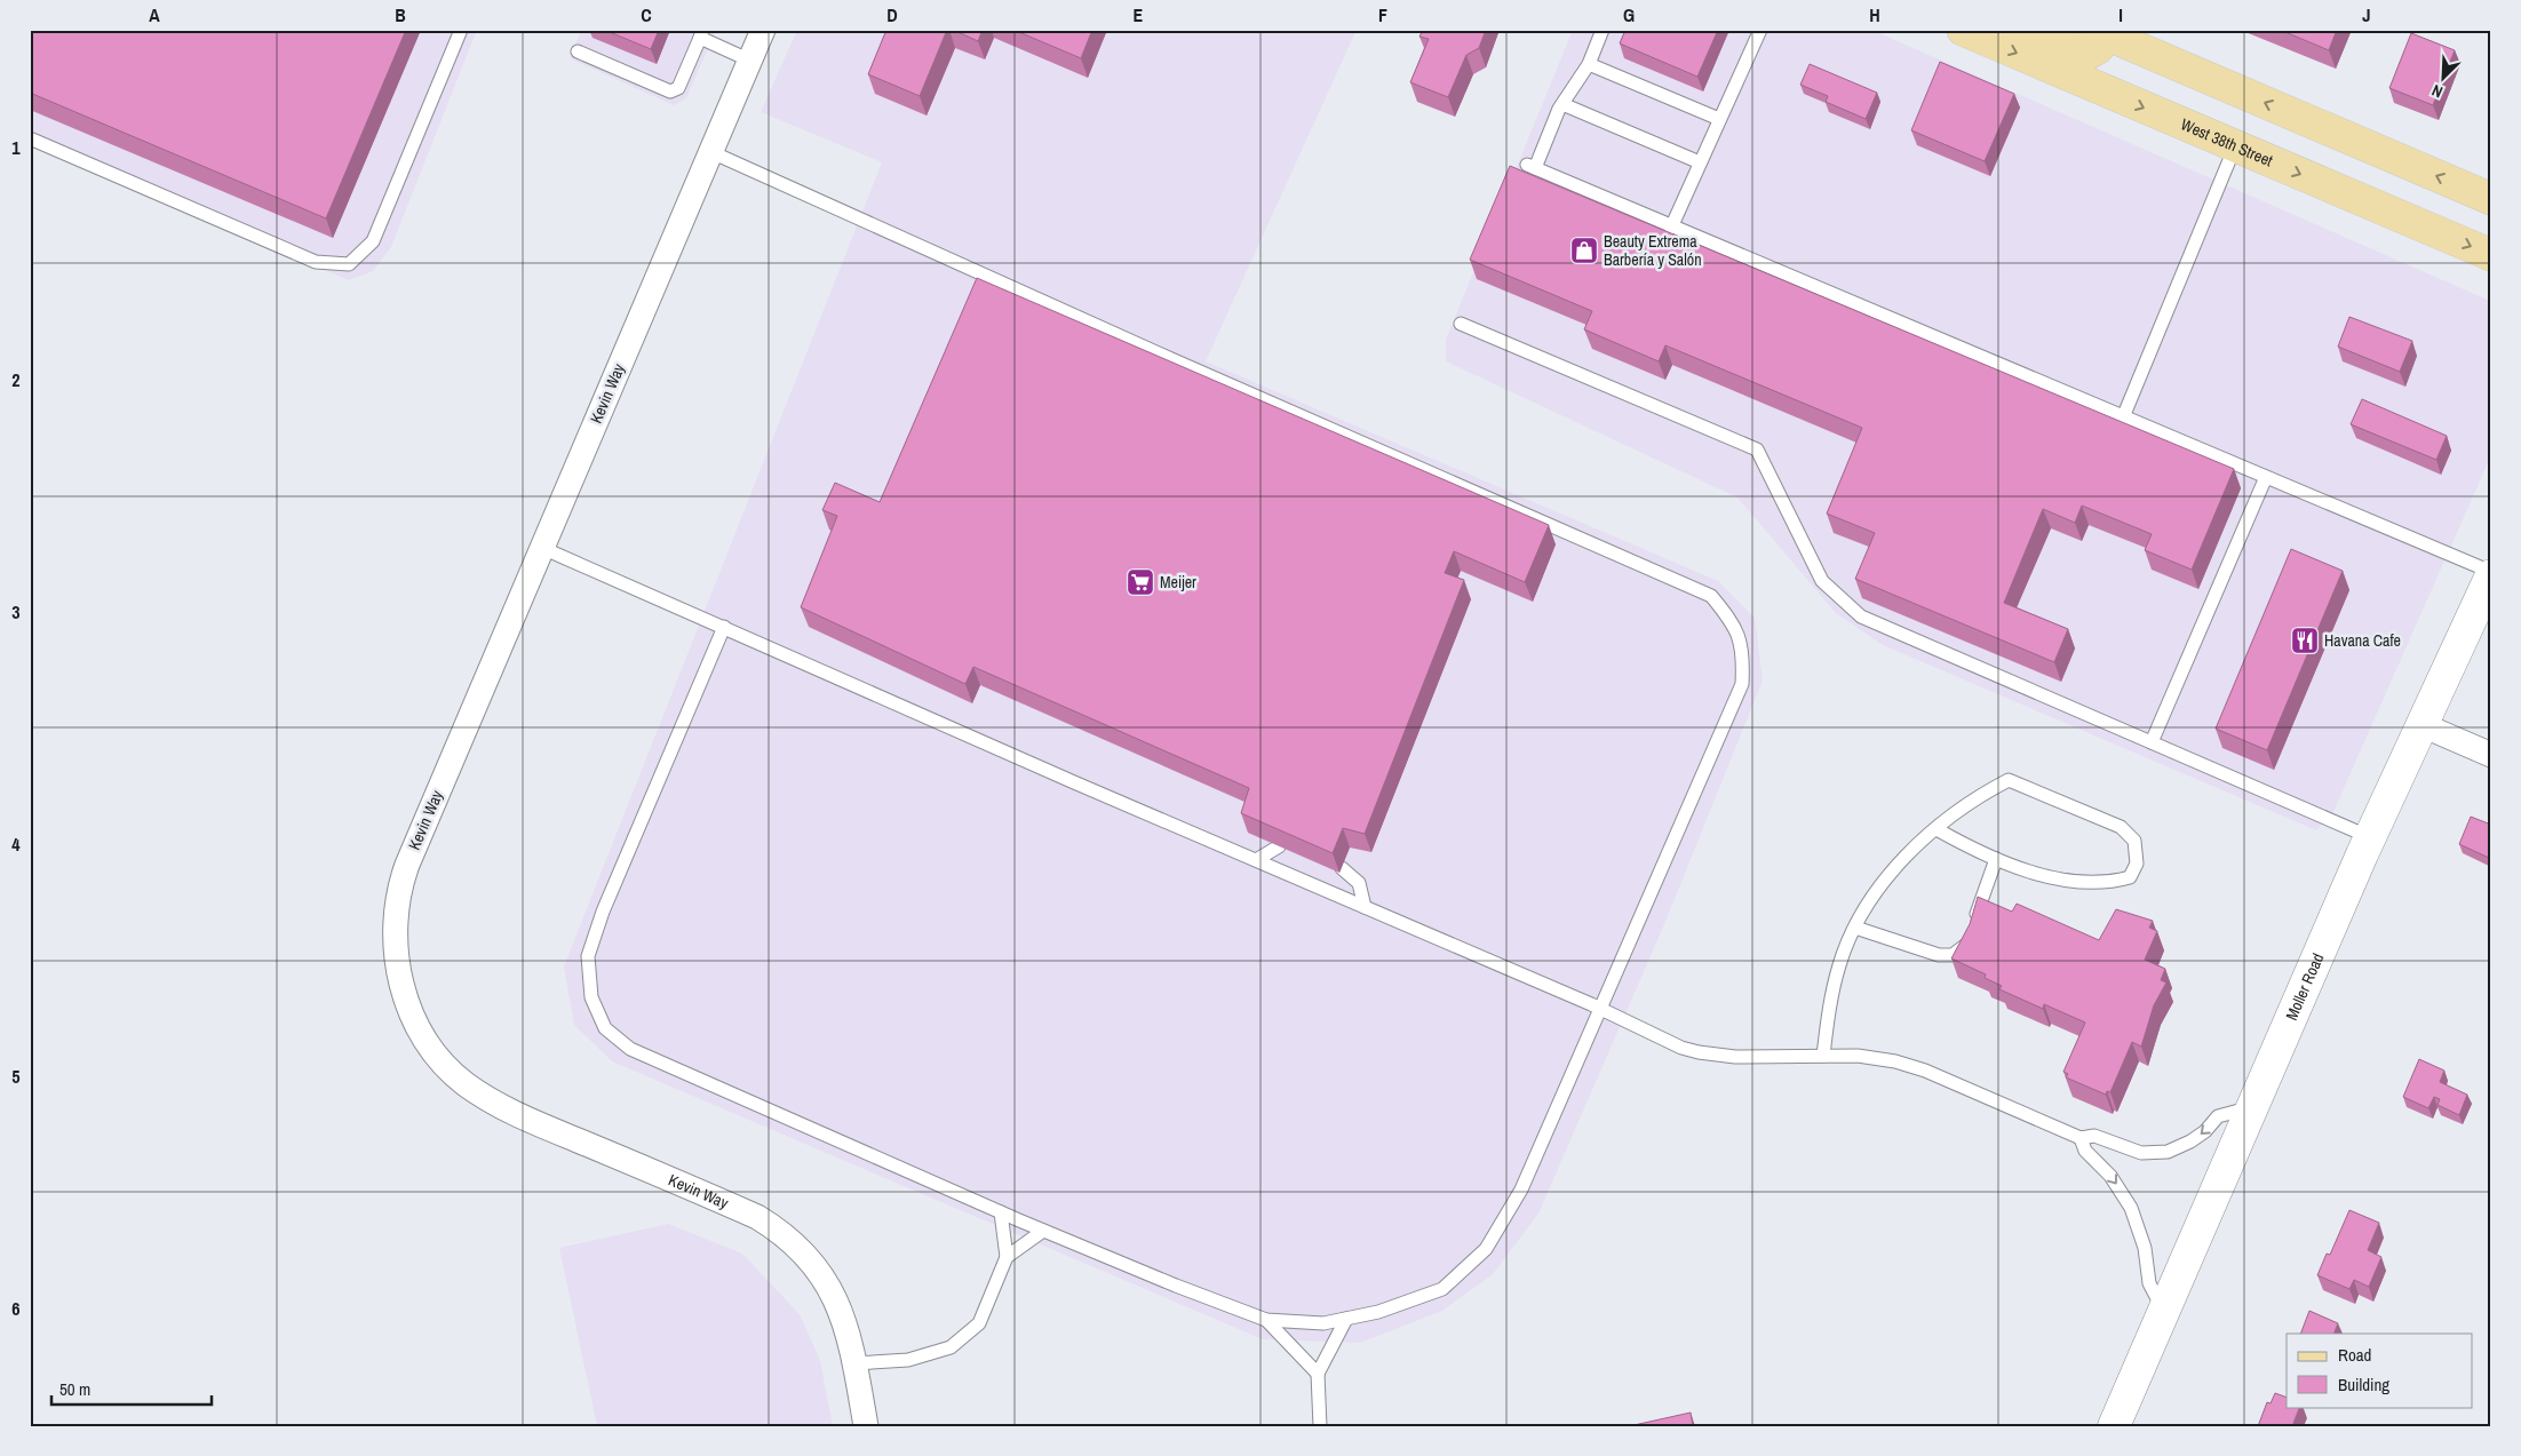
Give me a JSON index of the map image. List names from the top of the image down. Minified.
{"streets":{"main road":["West 38th Street","Moller Road"],"street":["Kevin Way"]},"places":{"shop":["Beauty Extrema Barbería y Salón"],"supermarket":["Meijer"],"restaurant":["Havana Cafe"]},"legend":["Road","Building"],"scale_bar":"50 m","north":"bottom left","grid":{"columns":["A","B","C","D","E","F","G","H","I","J"],"rows":["1","2","3","4","5","6"]}}
